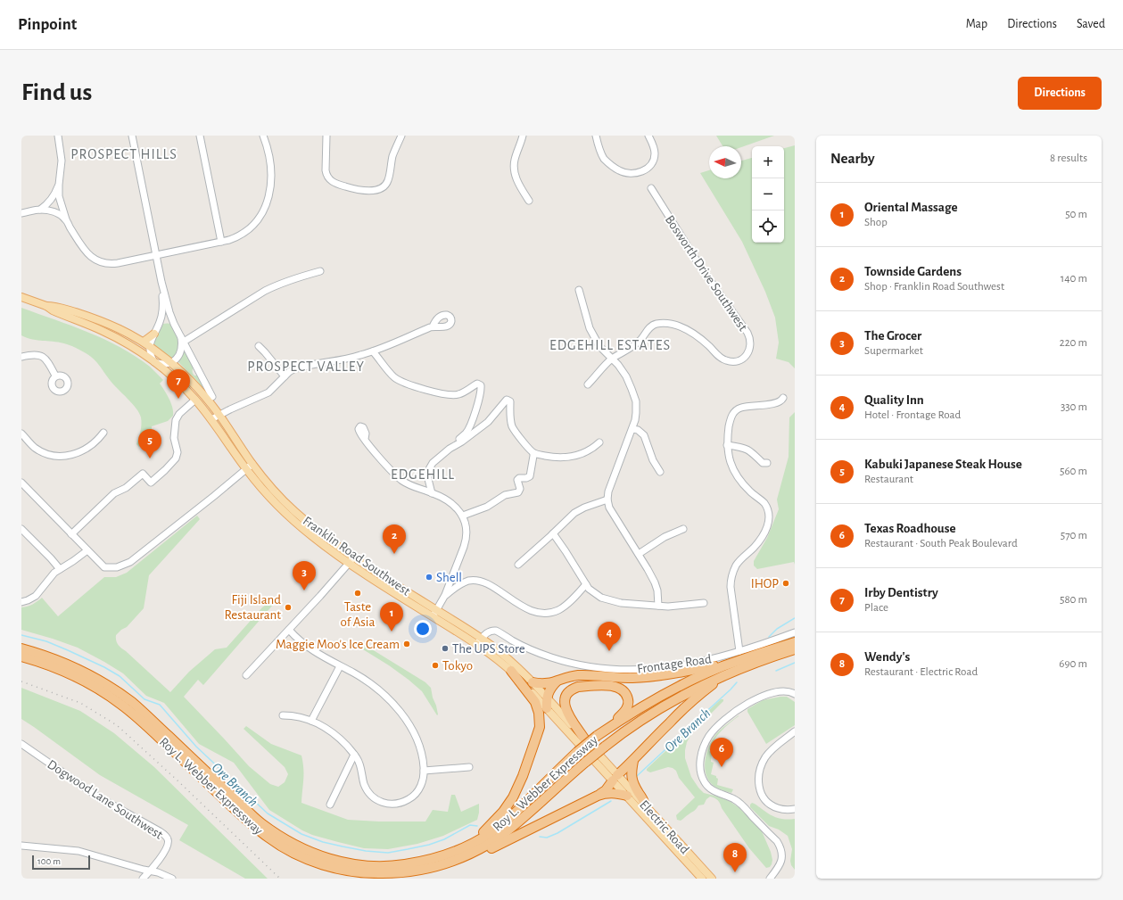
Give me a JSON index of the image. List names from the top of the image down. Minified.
{"streets":{"highway":["Roy L. Webber Expressway"],"main road":["Franklin Road Southwest","Electric Road"],"street":["Bosworth Drive Southwest","Frontage Road","Dogwood Lane Southwest"]},"crossings":[["Franklin Road Southwest","Frontage Road"],["Franklin Road Southwest","Electric Road"],["Frontage Road","Roy L. Webber Expressway"]],"districts":["PROSPECT HILLS","EDGEHILL ESTATES","PROSPECT VALLEY","EDGEHILL"],"water":["Ore Branch"],"places":["Shell","IHOP","Taste of Asia","Fiji Island Restaurant","Maggie Moo's Ice Cream","The UPS Store","Tokyo"],"scale_bar":"100 m","north":"left","page":{"header":"Pinpoint","nav":["Map","Directions","Saved"],"buttons":"Directions","title":"Find us","heading":["Nearby","8 results"],"map_buttons":["+","−"],"list":[{"mark":"1","name":"Oriental Massage","note":"Shop","value":"50 m"},{"mark":"2","name":"Townside Gardens","note":"Shop · Franklin Road Southwest","value":"140 m"},{"mark":"3","name":"The Grocer","note":"Supermarket","value":"220 m"},{"mark":"4","name":"Quality Inn","note":"Hotel · Frontage Road","value":"330 m"},{"mark":"5","name":"Kabuki Japanese Steak House","note":"Restaurant","value":"560 m"},{"mark":"6","name":"Texas Roadhouse","note":"Restaurant · South Peak Boulevard","value":"570 m"},{"mark":"7","name":"Irby Dentistry","note":"Place","value":"580 m"},{"mark":"8","name":"Wendy's","note":"Restaurant · Electric Road","value":"690 m"}],"pins":["7","5","2","3","1","4","6","8"],"scale":"100 m"}}
